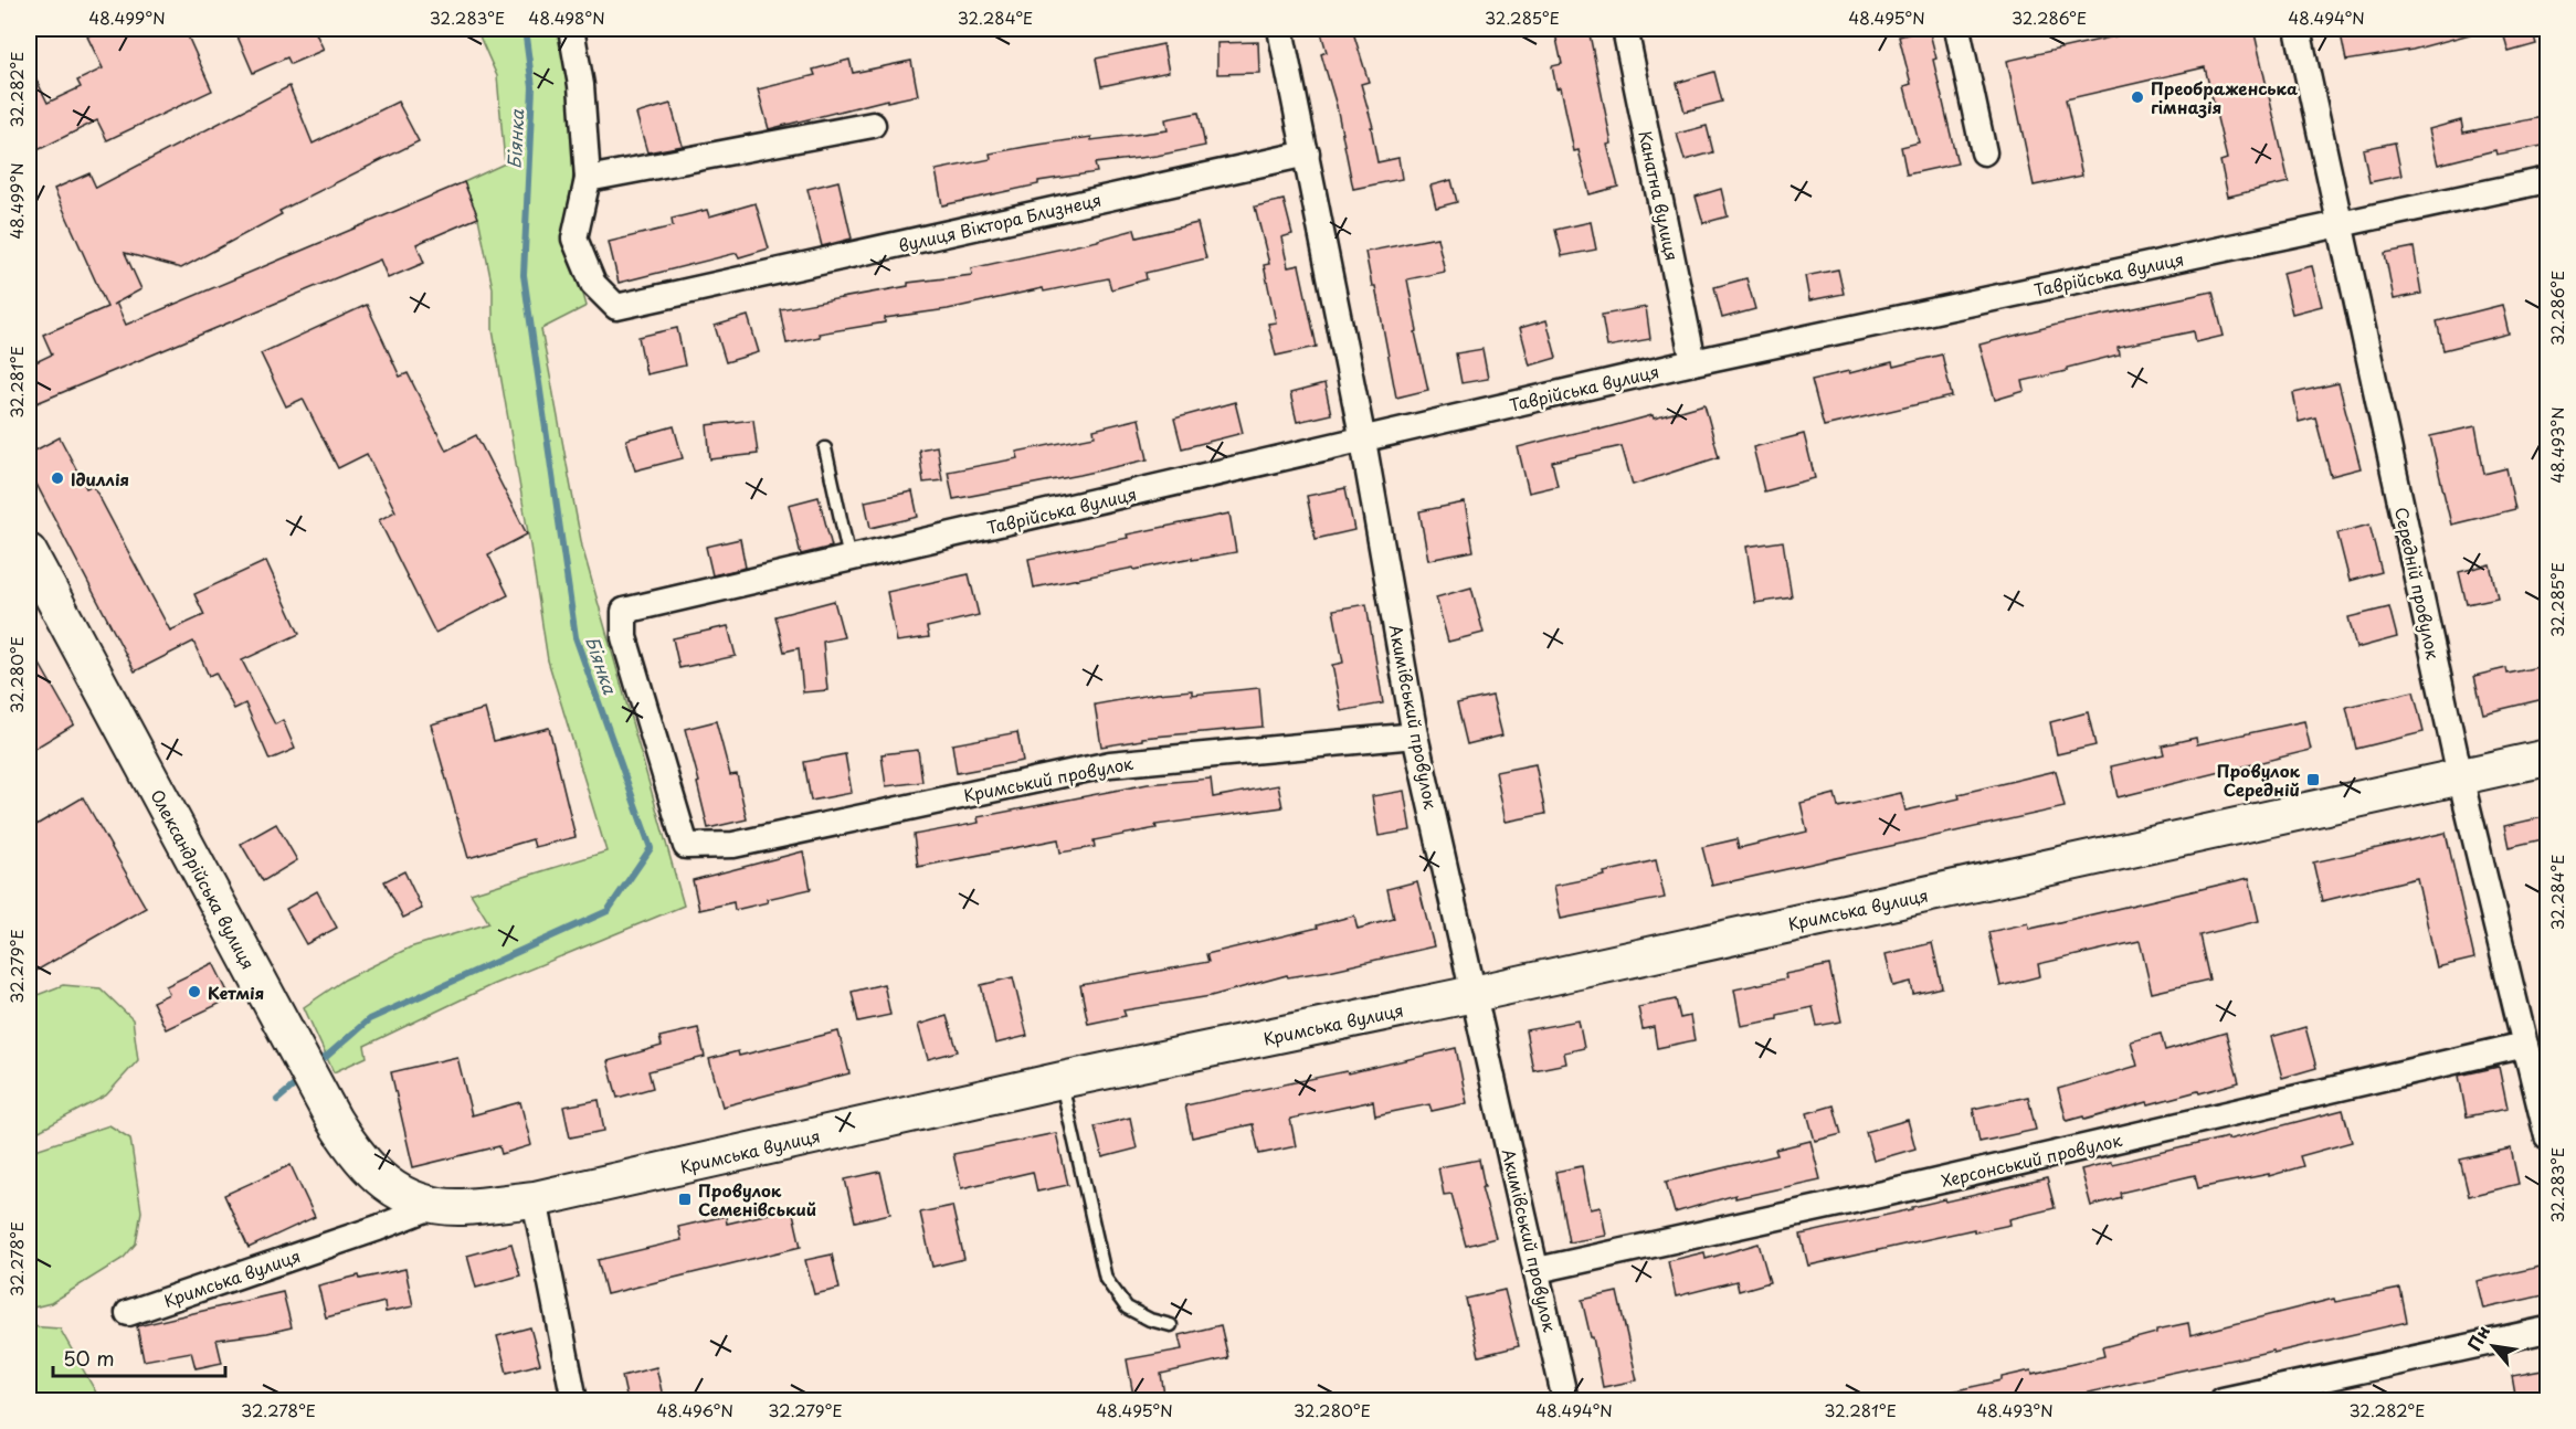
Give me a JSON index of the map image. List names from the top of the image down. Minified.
{"streets":{"street":["Канатна вулиця","вулиця Віктора Близнеця","Таврійська вулиця","Середній провулок","Акимівський провулок","Кримський провулок","Олександрійська вулиця","Кримська вулиця","Херсонський провулок"]},"crossings":[["Канатна вулиця","Таврійська вулиця"],["вулиця Віктора Близнеця","Акимівський провулок"],["Таврійська вулиця","Середній провулок"],["Таврійська вулиця","Акимівський провулок"],["Таврійська вулиця","Кримський провулок"],["Середній провулок","Кримська вулиця"],["Середній провулок","Херсонський провулок"],["Акимівський провулок","Кримський провулок"],["Акимівський провулок","Кримська вулиця"],["Акимівський провулок","Херсонський провулок"],["Олександрійська вулиця","Кримська вулиця"]],"water":["Біянка"],"places":{"other":["Преображенська гімназія","Ідиллія","Кетмія"],"transit":["Провулок Середній","Провулок Семенівський"]},"scale_bar":"50 m","north":"top left","coordinates":["48.499°N","32.283°E","48.498°N","32.284°E","32.285°E","48.495°N","32.286°E","48.494°N","32.282°E","32.281°E","48.493°N","32.280°E","32.279°E","32.278°E","48.496°N"]}
